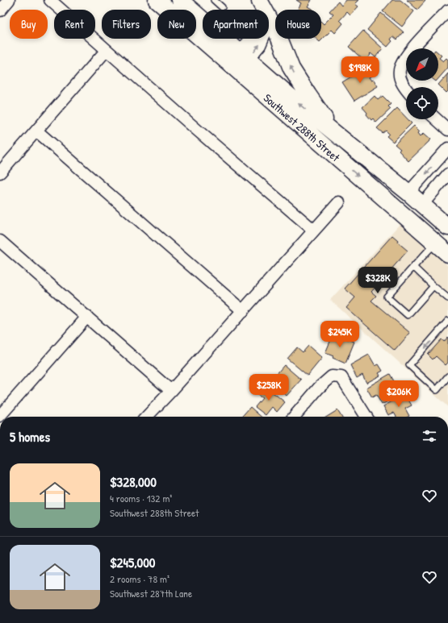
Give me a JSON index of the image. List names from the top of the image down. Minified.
{"streets":{"main road":["Southwest 288th Street"]},"north":"bottom left","page":{"chip":["Buy","Rent","Filters","New","Apartment","House"],"price":["$198K","$328K","$245K","$258K","$206K"],"heading":"5 homes","list":[{"name":"$328,000","note":"4 rooms · 132 m² · Southwest 288th Street"},{"name":"$245,000","note":"2 rooms · 78 m² · Southwest 287th Lane"}]}}
